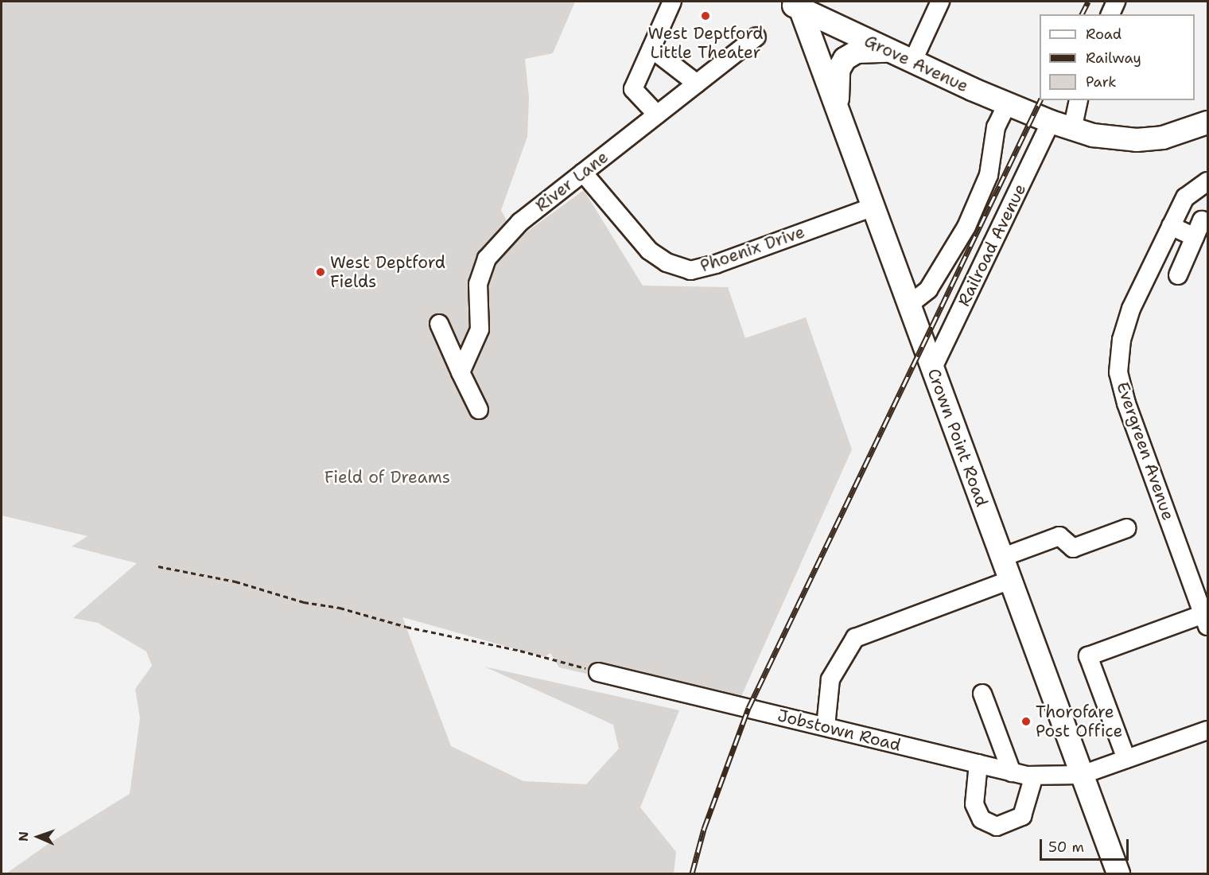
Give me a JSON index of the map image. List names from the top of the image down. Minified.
{"streets":{"main road":["Grove Avenue","Crown Point Road"],"street":["River Lane","Railroad Avenue","Phoenix Drive","Evergreen Avenue","Jobstown Road"]},"crossings":[["Grove Avenue","Railroad Avenue"],["Grove Avenue","Crown Point Road"],["River Lane","Phoenix Drive"],["Railroad Avenue","Crown Point Road"],["Phoenix Drive","Crown Point Road"],["Crown Point Road","Jobstown Road"]],"parks":["Field of Dreams"],"places":["West Deptford Little Theater","West Deptford Fields","Thorofare Post Office"],"legend":["Road","Railway","Park"],"scale_bar":"50 m","north":"left"}
